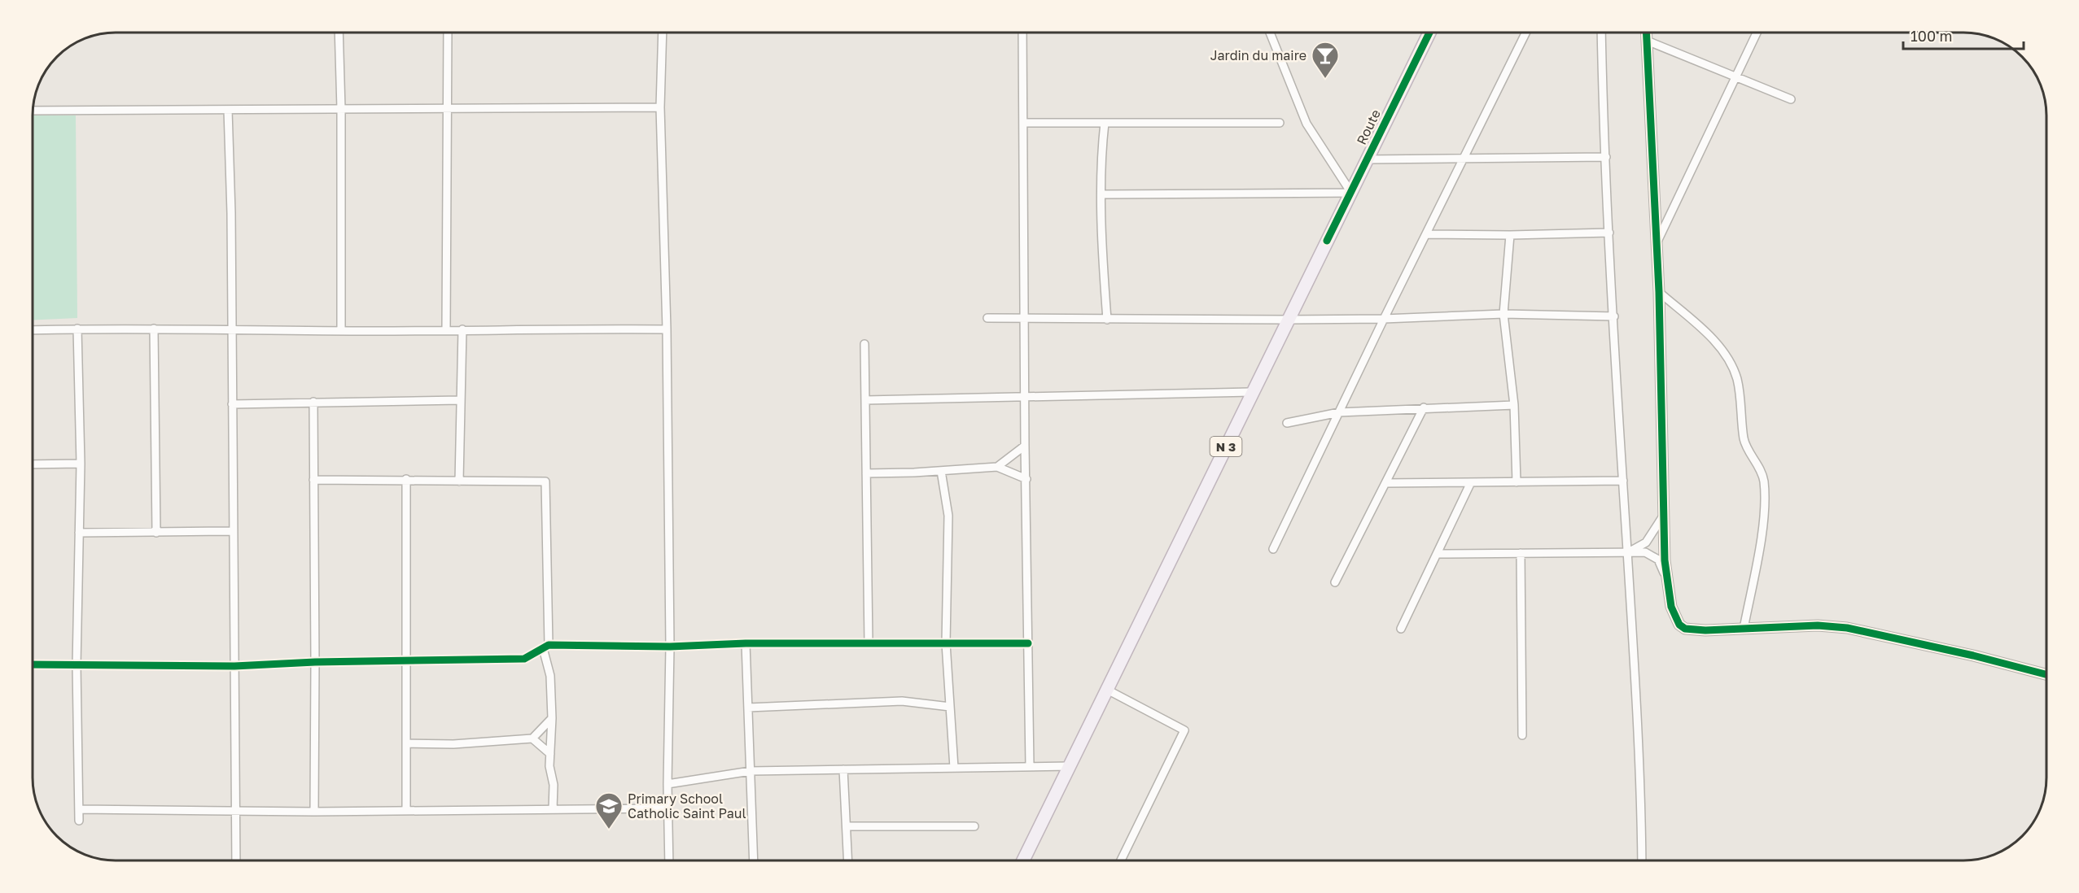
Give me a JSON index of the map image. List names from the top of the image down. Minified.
{"streets":{"main road":["N 3"],"cycle path":["Route"]},"places":{"bar":["Jardin du maire"],"school or university":["Primary School Catholic Saint Paul"]},"scale_bar":"100 m"}
